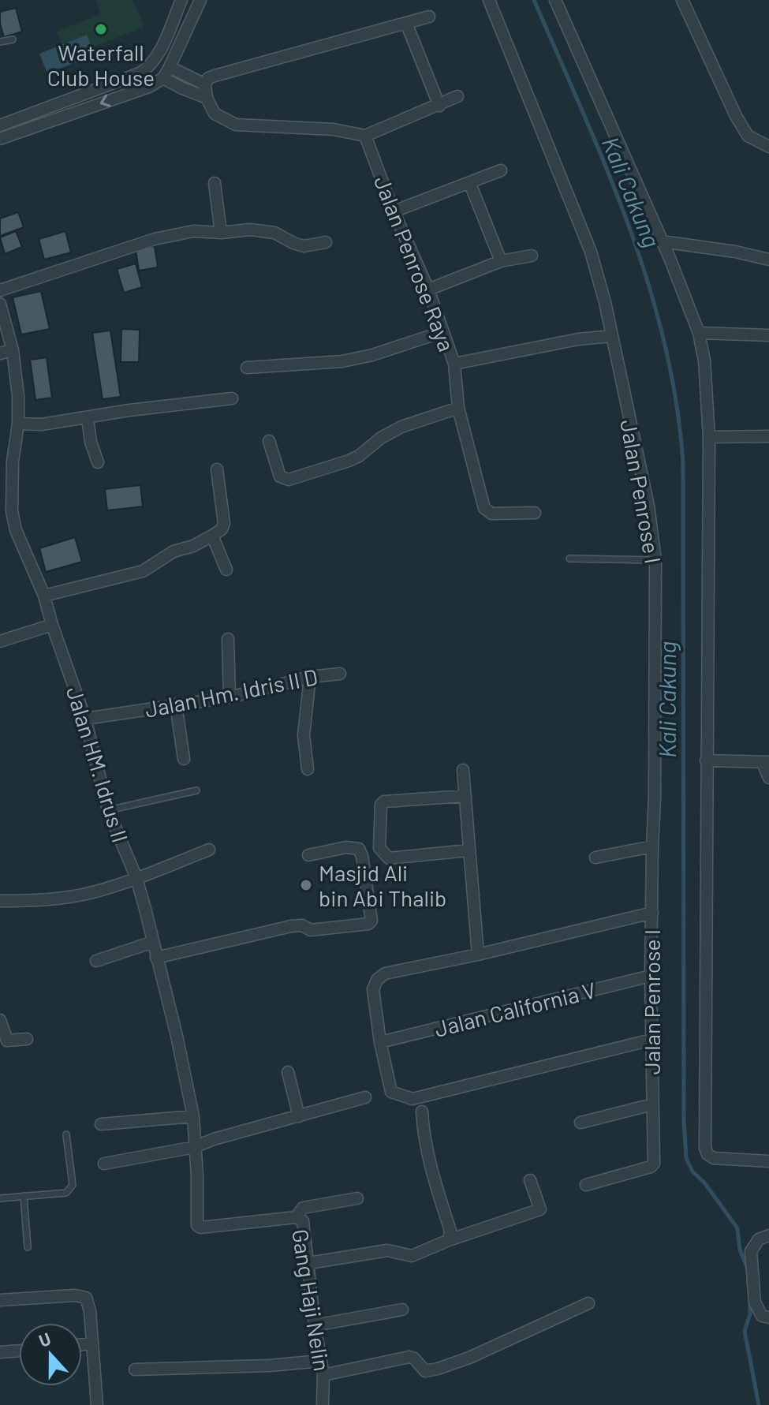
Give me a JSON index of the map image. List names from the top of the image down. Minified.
{"streets":{"street":["Jalan Penrose Raya","Jalan Penrose I","Jalan Hm. Idris II D","Jalan HM. Idrus II","Jalan California V","Gang Haji Nelin"]},"crossings":[["Jalan Penrose I","Jalan California V"],["Jalan Hm. Idris II D","Jalan HM. Idrus II"],["Jalan HM. Idrus II","Gang Haji Nelin"]],"water":["Kali Cakung"],"places":["Waterfall Club House","Masjid Ali bin Abi Thalib"],"north":"top"}
